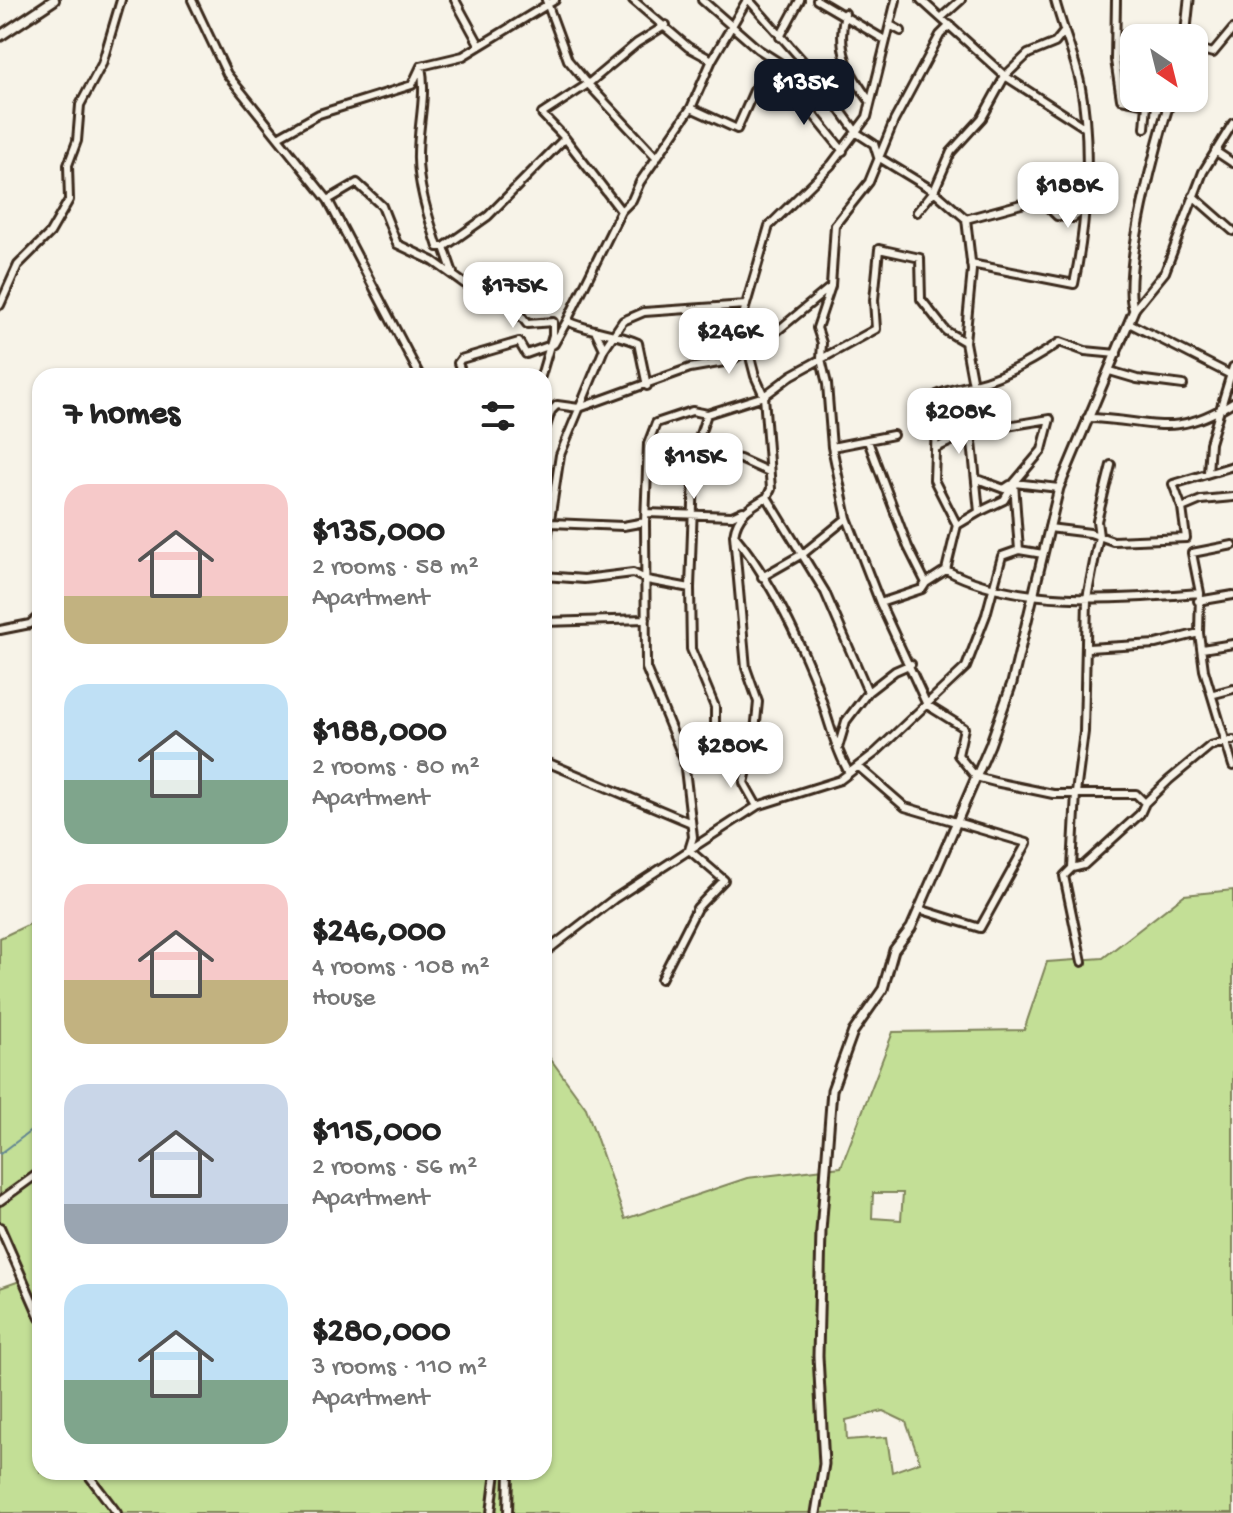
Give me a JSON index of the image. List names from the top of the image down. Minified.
{"north":"bottom right","page":{"price":["$135K","$188K","$175K","$246K","$208K","$115K","$280K"],"heading":"7 homes","list":[{"name":"$135,000","note":"2 rooms · 58 m² · Apartment"},{"name":"$188,000","note":"2 rooms · 80 m² · Apartment"},{"name":"$246,000","note":"4 rooms · 108 m² · House"},{"name":"$115,000","note":"2 rooms · 56 m² · Apartment"},{"name":"$280,000","note":"3 rooms · 110 m² · Apartment"}]}}
